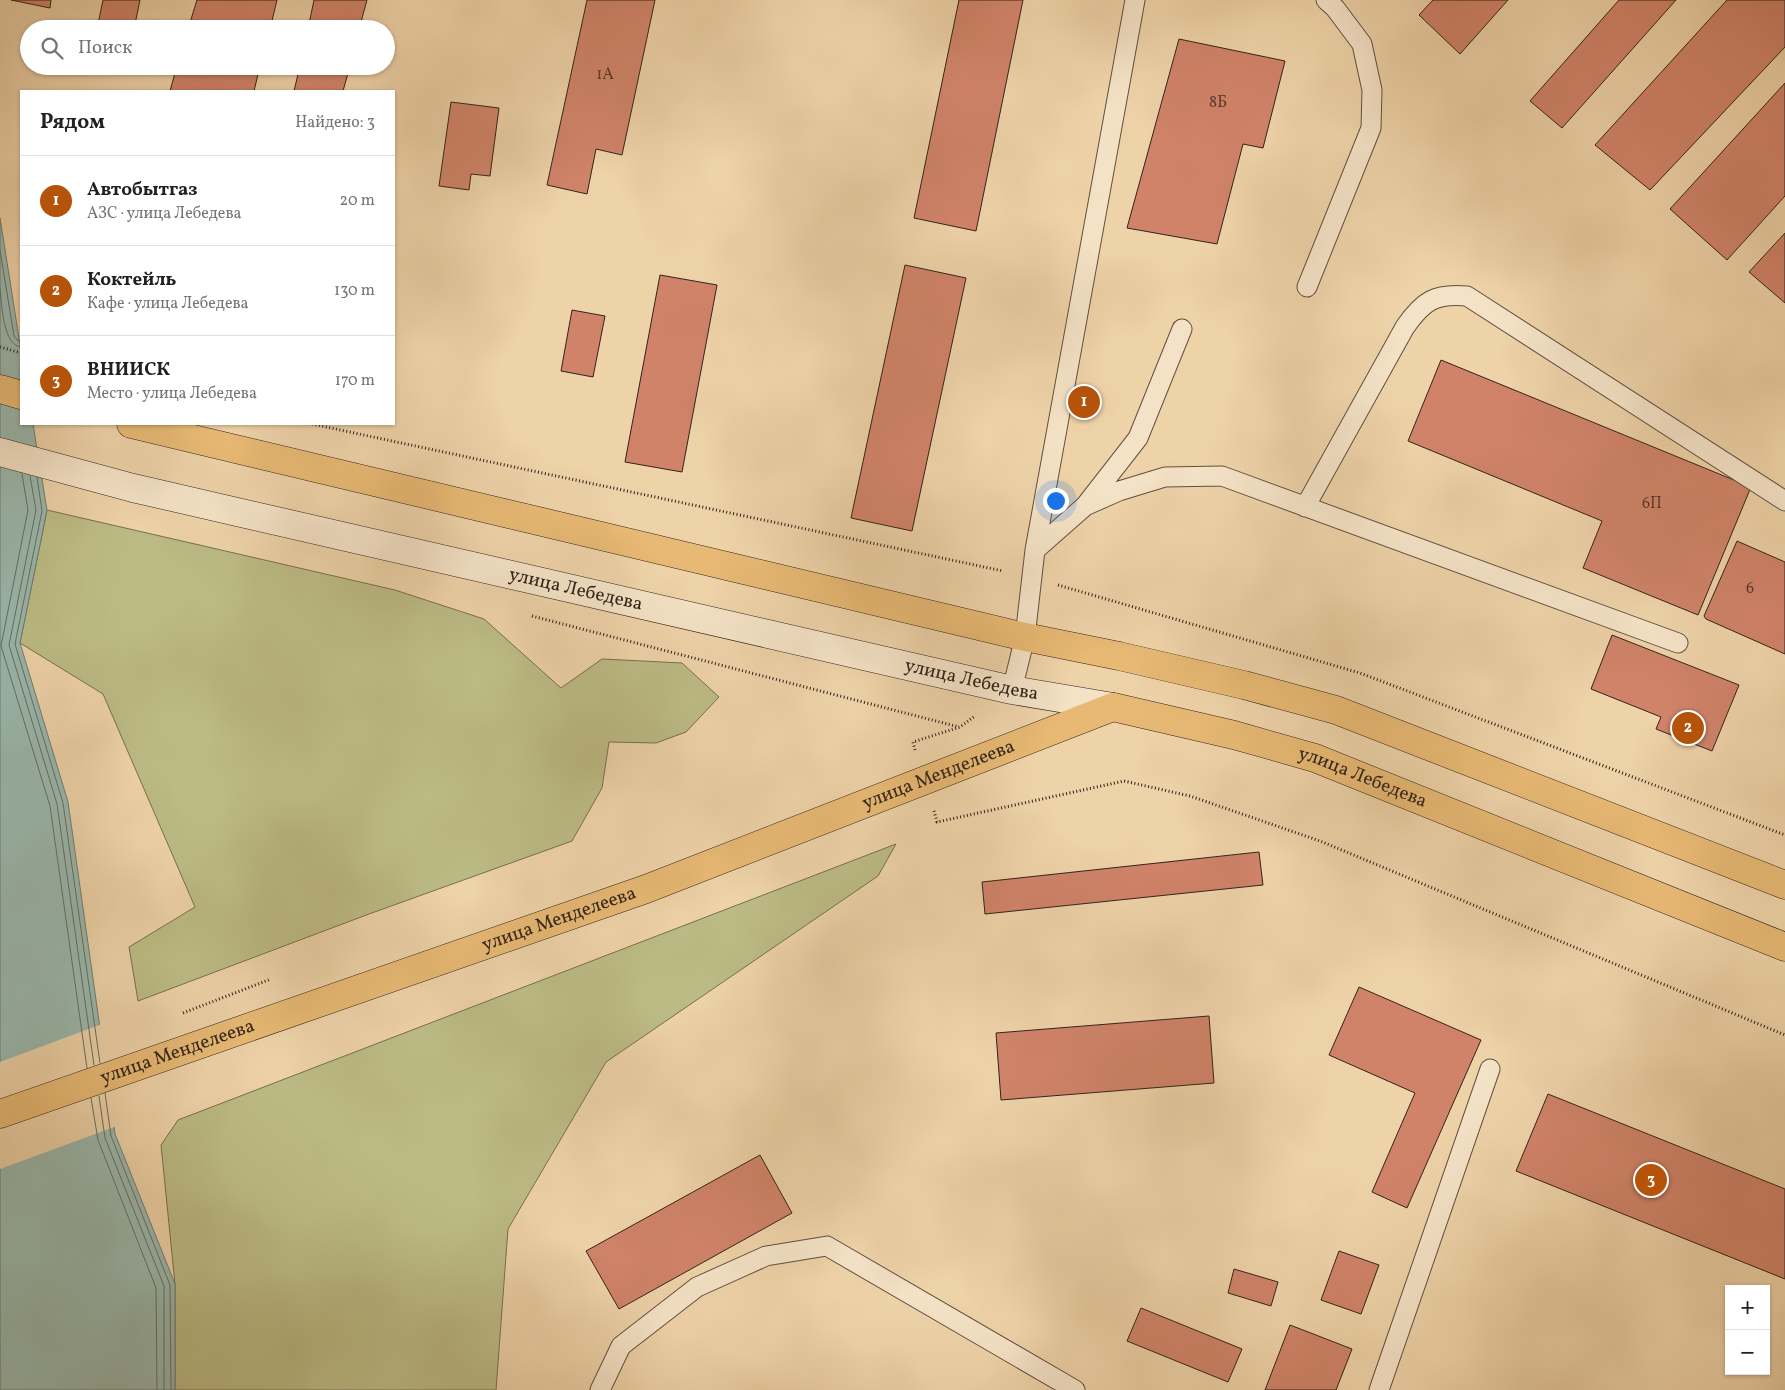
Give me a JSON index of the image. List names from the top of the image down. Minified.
{"streets":{"highway":["улица Лебедева","улица Менделеева"]},"crossings":[["улица Лебедева","улица Менделеева"]],"house_numbers":["1А","8Б","6П","6"],"page":{"search":"Поиск","heading":["Рядом","Найдено: 3"],"list":[{"mark":"1","name":"Автобытгаз","note":"АЗС · улица Лебедева","value":"20 m"},{"mark":"2","name":"Коктейль","note":"Кафе · улица Лебедева","value":"130 m"},{"mark":"3","name":"ВНИИСК","note":"Место · улица Лебедева","value":"170 m"}],"pins":["1","2","3"],"map_buttons":["+","−"]}}
